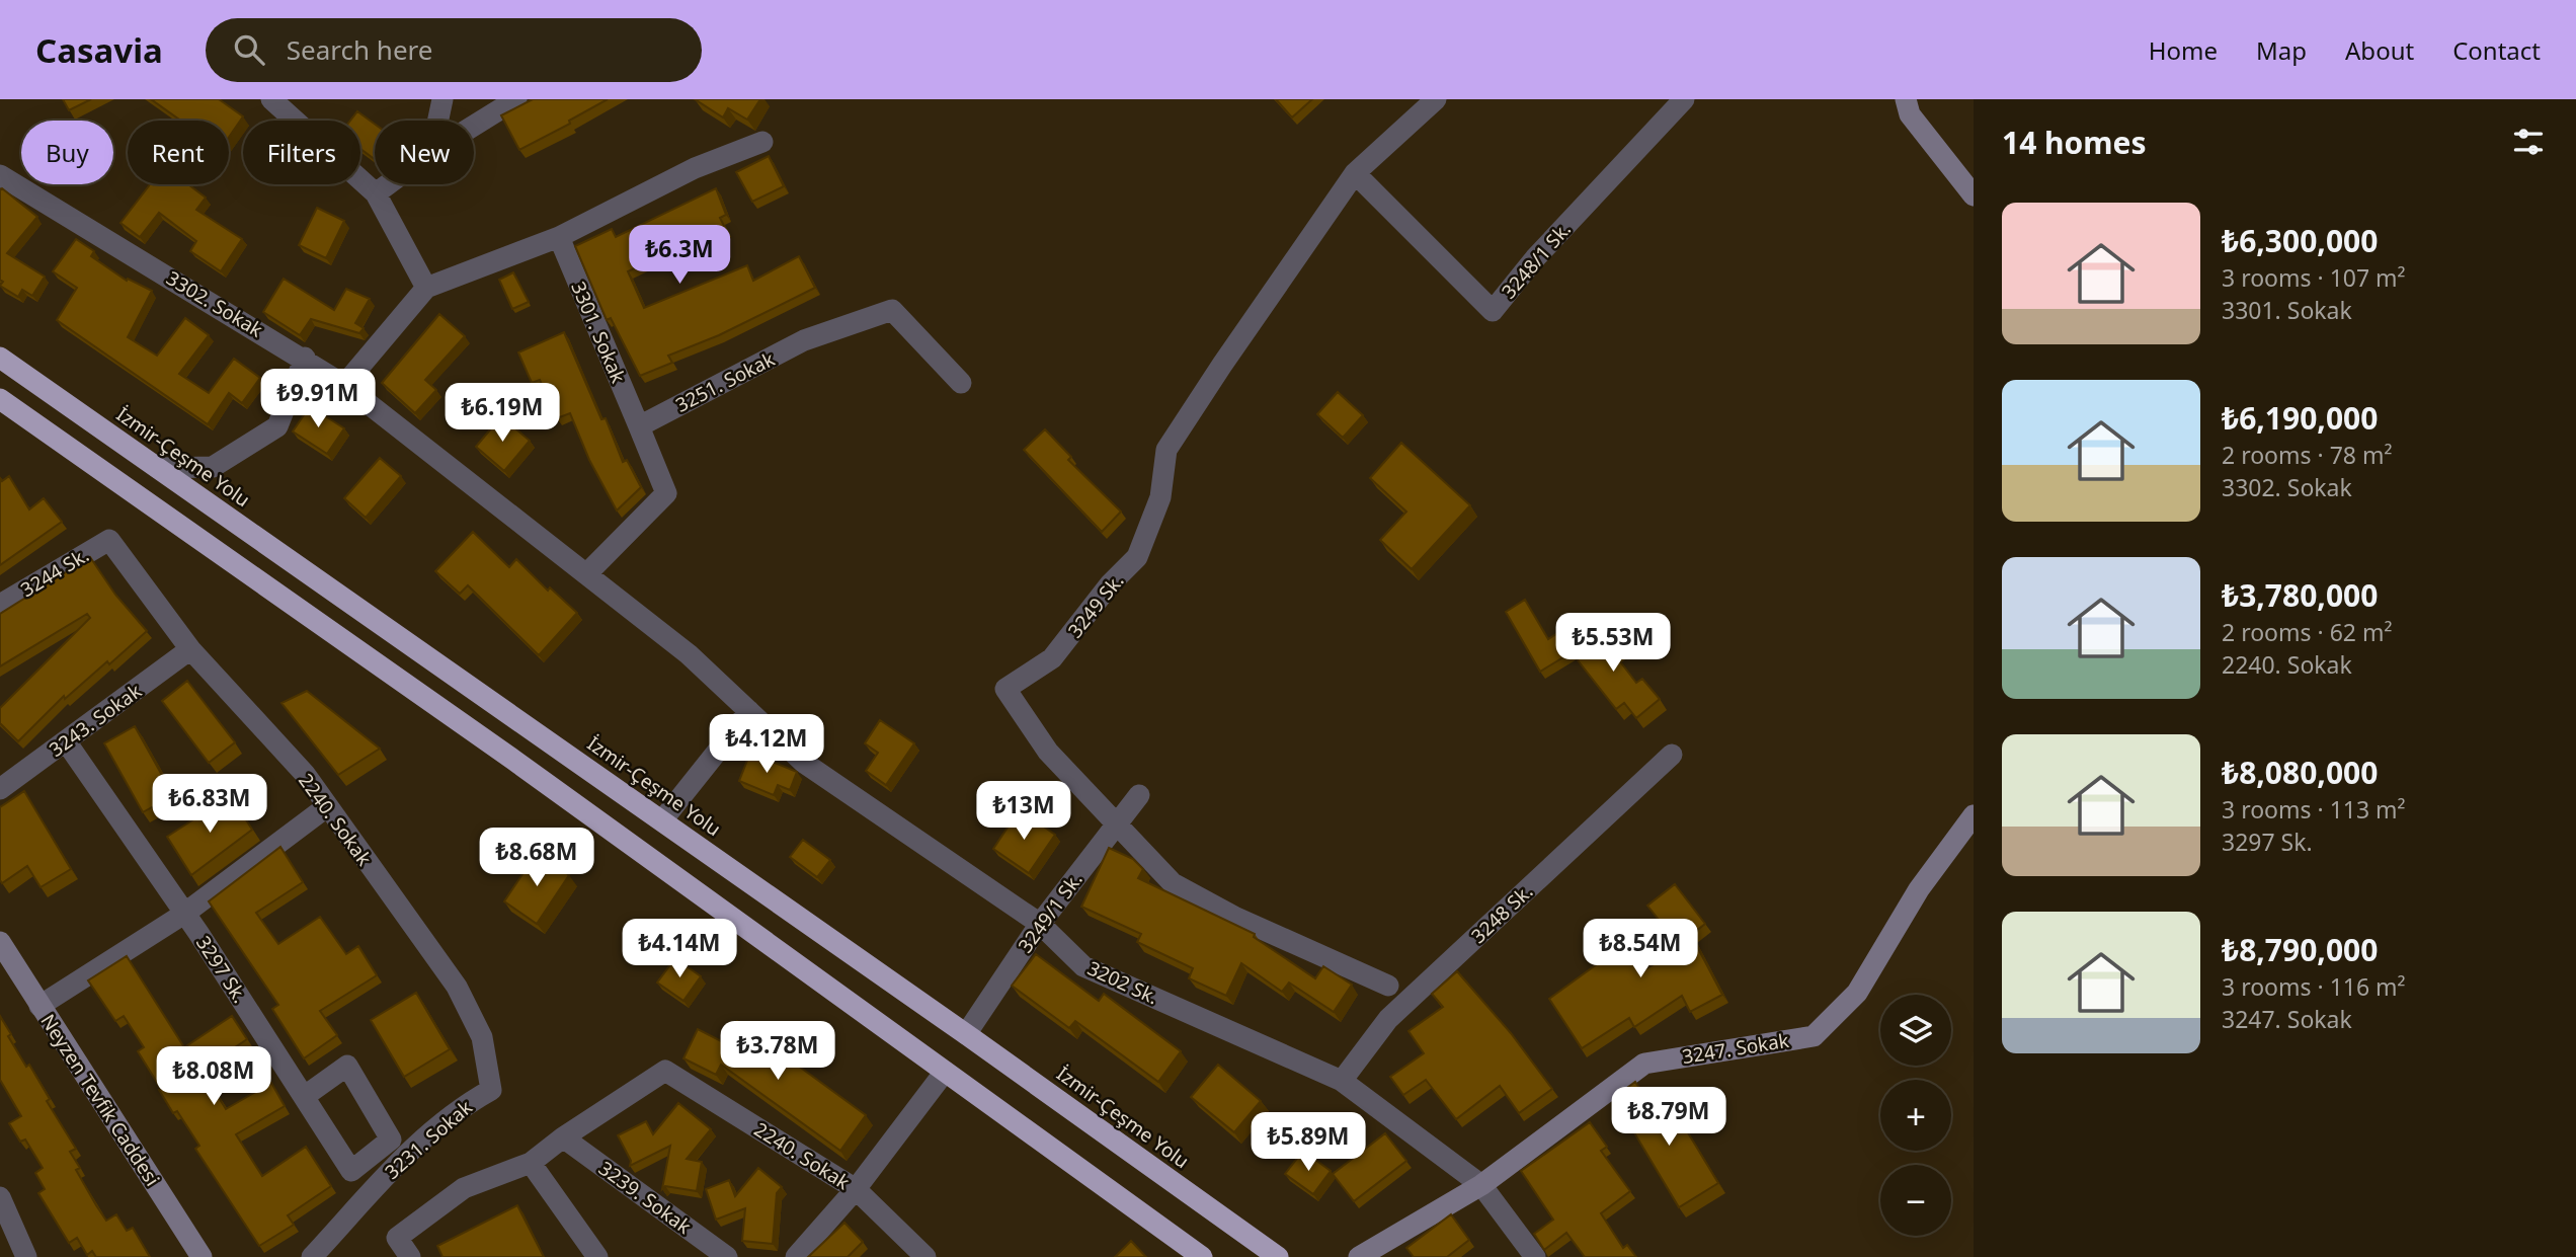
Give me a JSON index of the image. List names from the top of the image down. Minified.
{"streets":{"highway":["İzmir-Çeşme Yolu"],"street":["3248/1 Sk.","3302. Sokak","3301. Sokak","3251. Sokak","3244 Sk.","3249 Sk.","3243. Sokak","2240. Sokak","3249/1 Sk.","3248 Sk.","3297 Sk.","3202 Sk.","3247. Sokak","Neyzen Tevfik Caddesi","3231. Sokak","3239. Sokak"]},"crossings":[["3248/1 Sk.","3249 Sk."],["3302. Sokak","3202 Sk."],["3301. Sokak","3251. Sokak"],["İzmir-Çeşme Yolu","3249/1 Sk."],["3244 Sk.","2240. Sokak"],["3249 Sk.","3249/1 Sk."],["3243. Sokak","2240. Sokak"],["3243. Sokak","3297 Sk."],["2240. Sokak","3231. Sokak"],["2240. Sokak","3239. Sokak"],["3249/1 Sk.","3202 Sk."],["3248 Sk.","3202 Sk."],["3202 Sk.","3247. Sokak"]],"page":{"header":"Casavia","search":"Search here","nav":["Home","Map","About","Contact"],"heading":"14 homes","chip":["Buy","Rent","Filters","New"],"list":[{"name":"₺6,300,000","note":"3 rooms · 107 m² · 3301. Sokak"},{"name":"₺6,190,000","note":"2 rooms · 78 m² · 3302. Sokak"},{"name":"₺3,780,000","note":"2 rooms · 62 m² · 2240. Sokak"},{"name":"₺8,080,000","note":"3 rooms · 113 m² · 3297 Sk."},{"name":"₺8,790,000","note":"3 rooms · 116 m² · 3247. Sokak"}],"price":["₺6.3M","₺9.91M","₺6.19M","₺5.53M","₺4.12M","₺6.83M","₺13M","₺8.68M","₺4.14M","₺8.54M","₺3.78M","₺8.08M","₺8.79M","₺5.89M"],"map_buttons":["+","−"]}}
